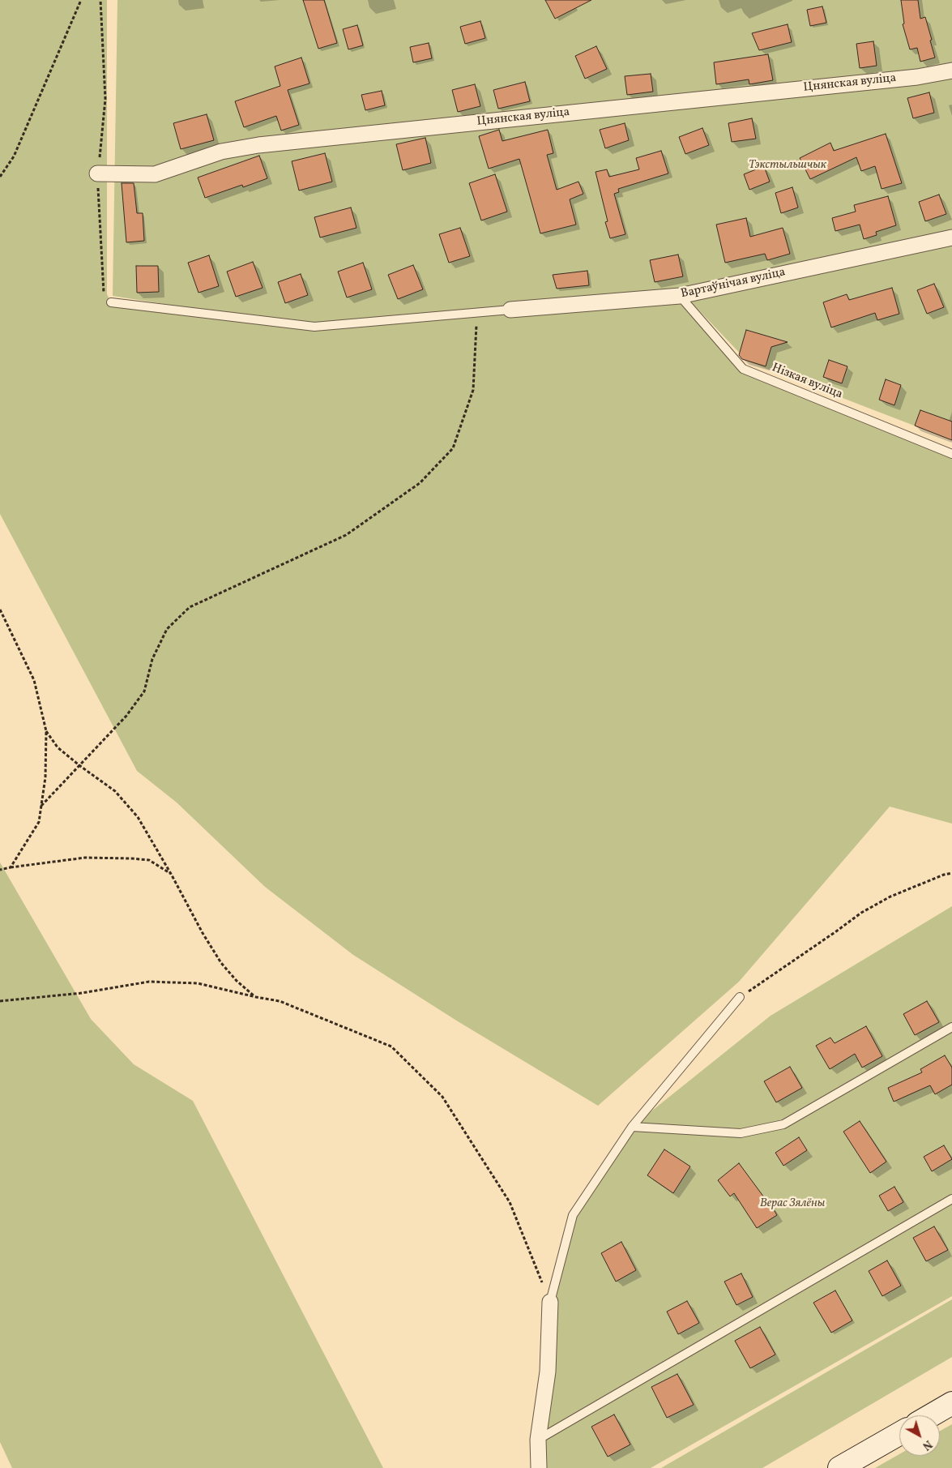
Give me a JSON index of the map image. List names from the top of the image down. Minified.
{"streets":{"street":["Цнянская вуліца","Вартаўнічая вуліца"],"lane":["Нізкая вуліца"]},"crossings":[["Вартаўнічая вуліца","Нізкая вуліца"]],"parks":["Тэкстыльшчык","Верас Зялёны"],"north":"bottom right"}
